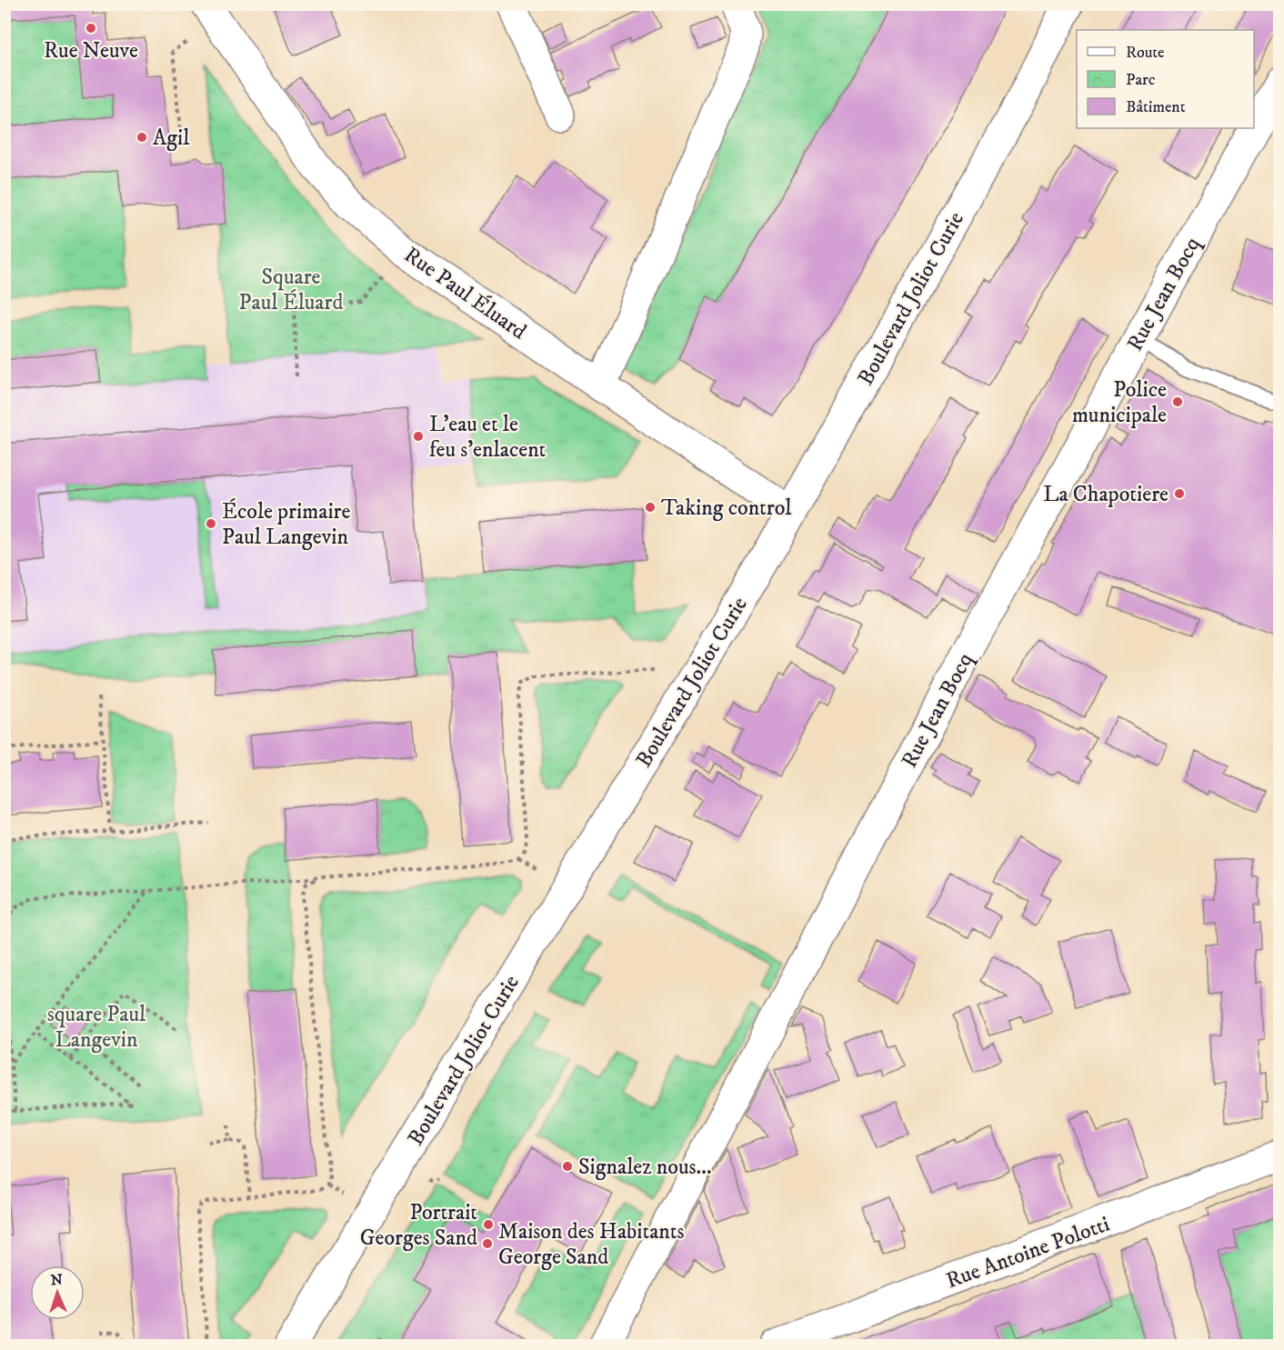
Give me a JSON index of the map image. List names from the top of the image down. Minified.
{"streets":{"street":["Rue Paul Éluard","Rue Jean Bocq","Boulevard Joliot Curie","Rue Antoine Polotti"]},"crossings":[["Rue Paul Éluard","Boulevard Joliot Curie"]],"parks":["Square Paul Éluard","square Paul Langevin"],"places":["Rue Neuve","Agil","Police municipale","L'eau et le feu s'enlacent","La Chapotiere","Taking control","École primaire Paul Langevin","Signalez nous...","Portrait Georges Sand","Maison des Habitants George Sand"],"legend":["Route","Parc","Bâtiment"],"north":"top"}
